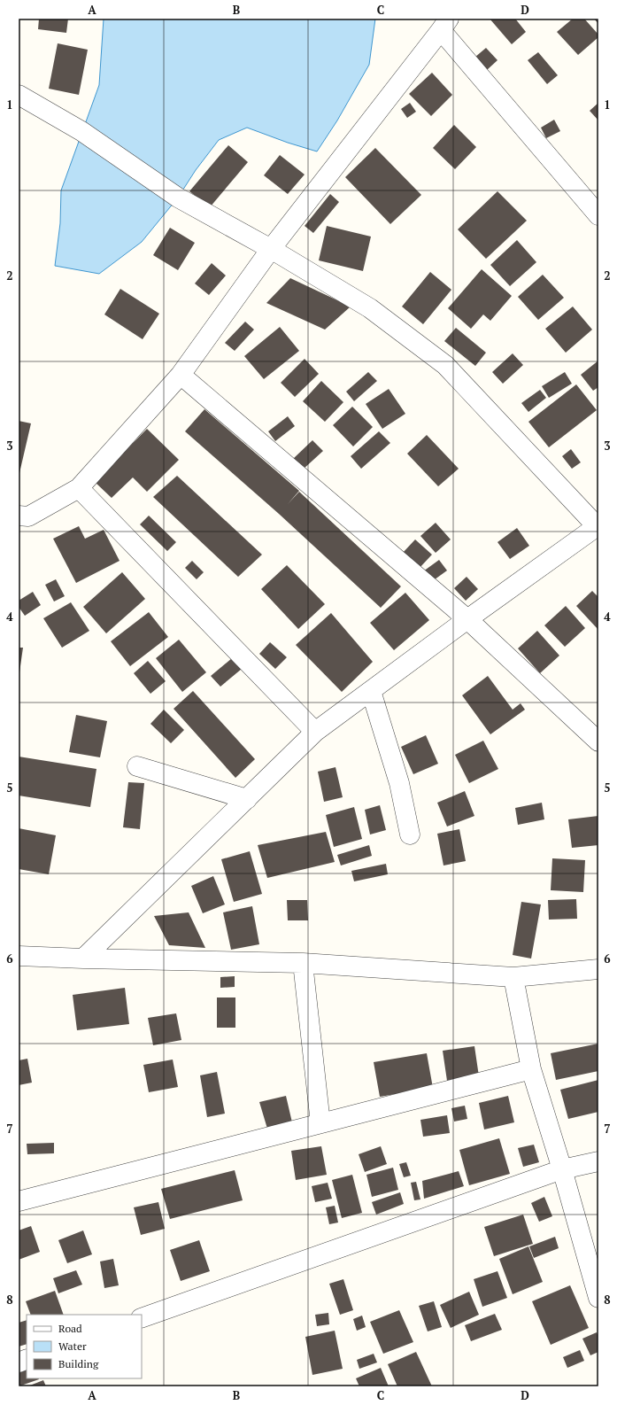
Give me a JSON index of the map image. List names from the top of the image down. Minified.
{"legend":["Road","Water","Building"],"grid":{"columns":["A","B","C","D"],"rows":["1","2","3","4","5","6","7","8"]}}
